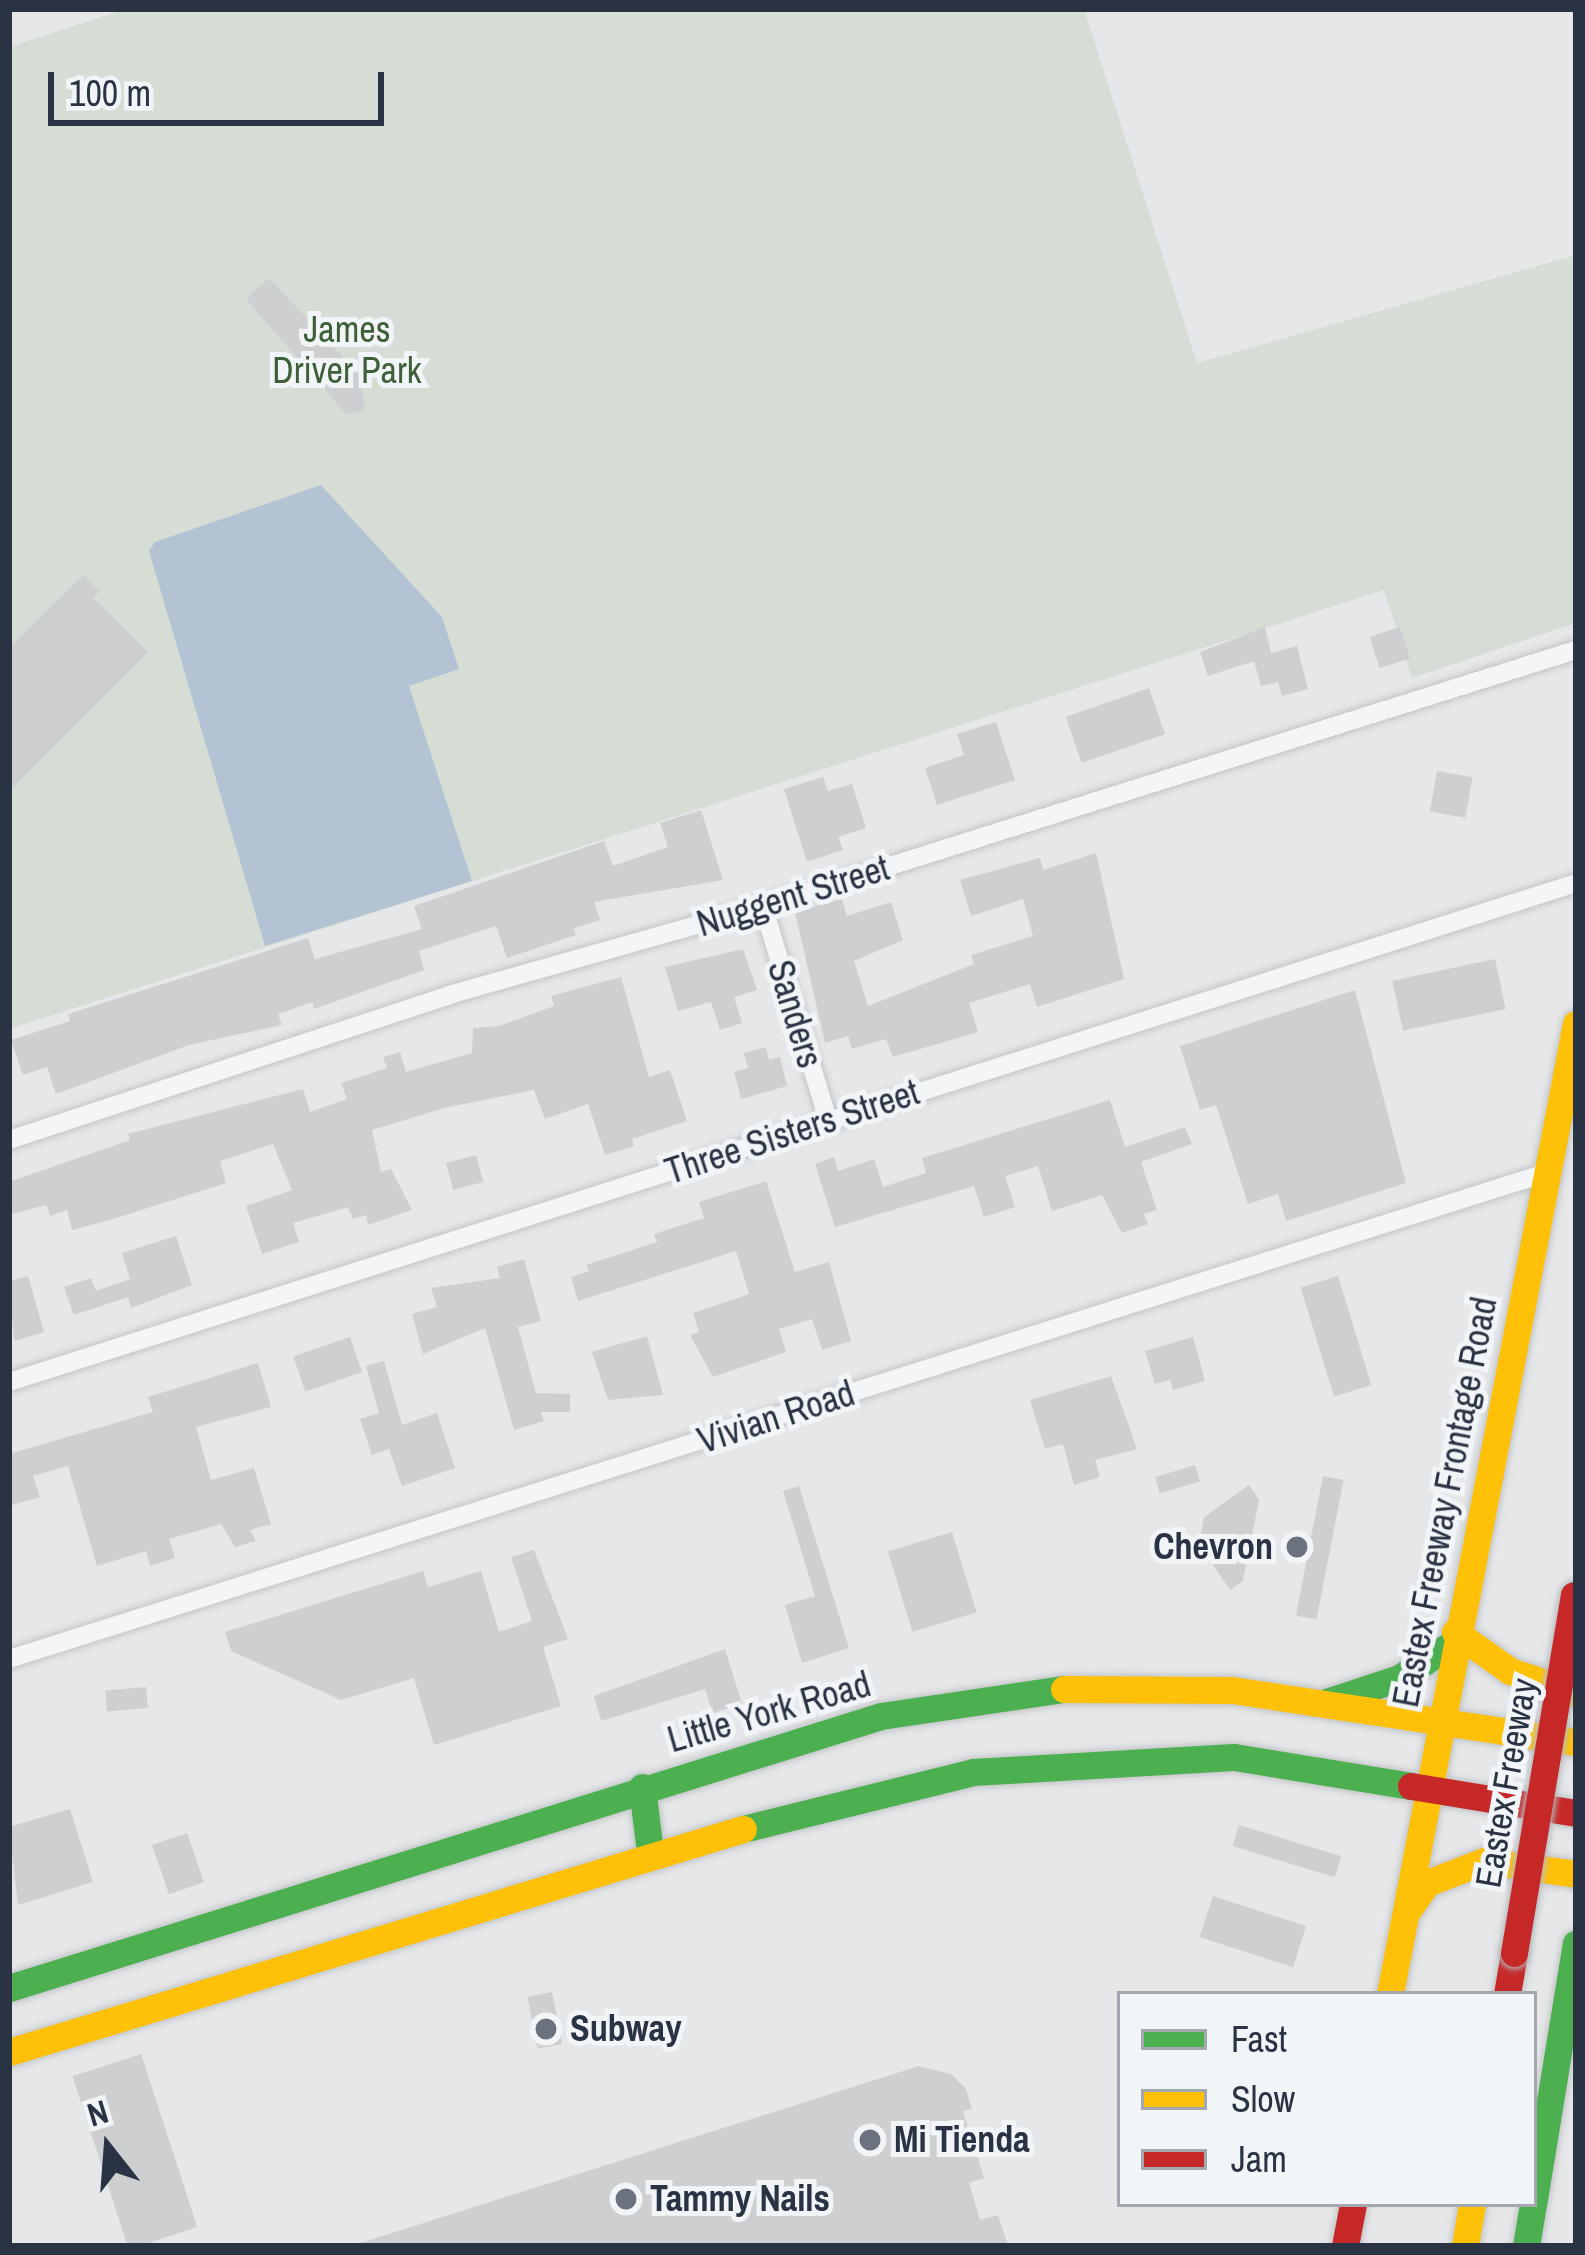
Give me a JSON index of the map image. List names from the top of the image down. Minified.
{"streets":{"main road":["Eastex Freeway Frontage Road","Little York Road","Eastex Freeway"],"street":["Nuggent Street","Sanders","Three Sisters Street","Vivian Road"]},"crossings":[["Nuggent Street","Sanders"],["Sanders","Three Sisters Street"],["Vivian Road","Eastex Freeway Frontage Road"],["Eastex Freeway Frontage Road","Little York Road"]],"parks":["James Driver Park"],"places":["Chevron","Subway","Mi Tienda","Tammy Nails"],"legend":["Fast","Slow","Jam"],"scale_bar":"100 m","north":"top"}
